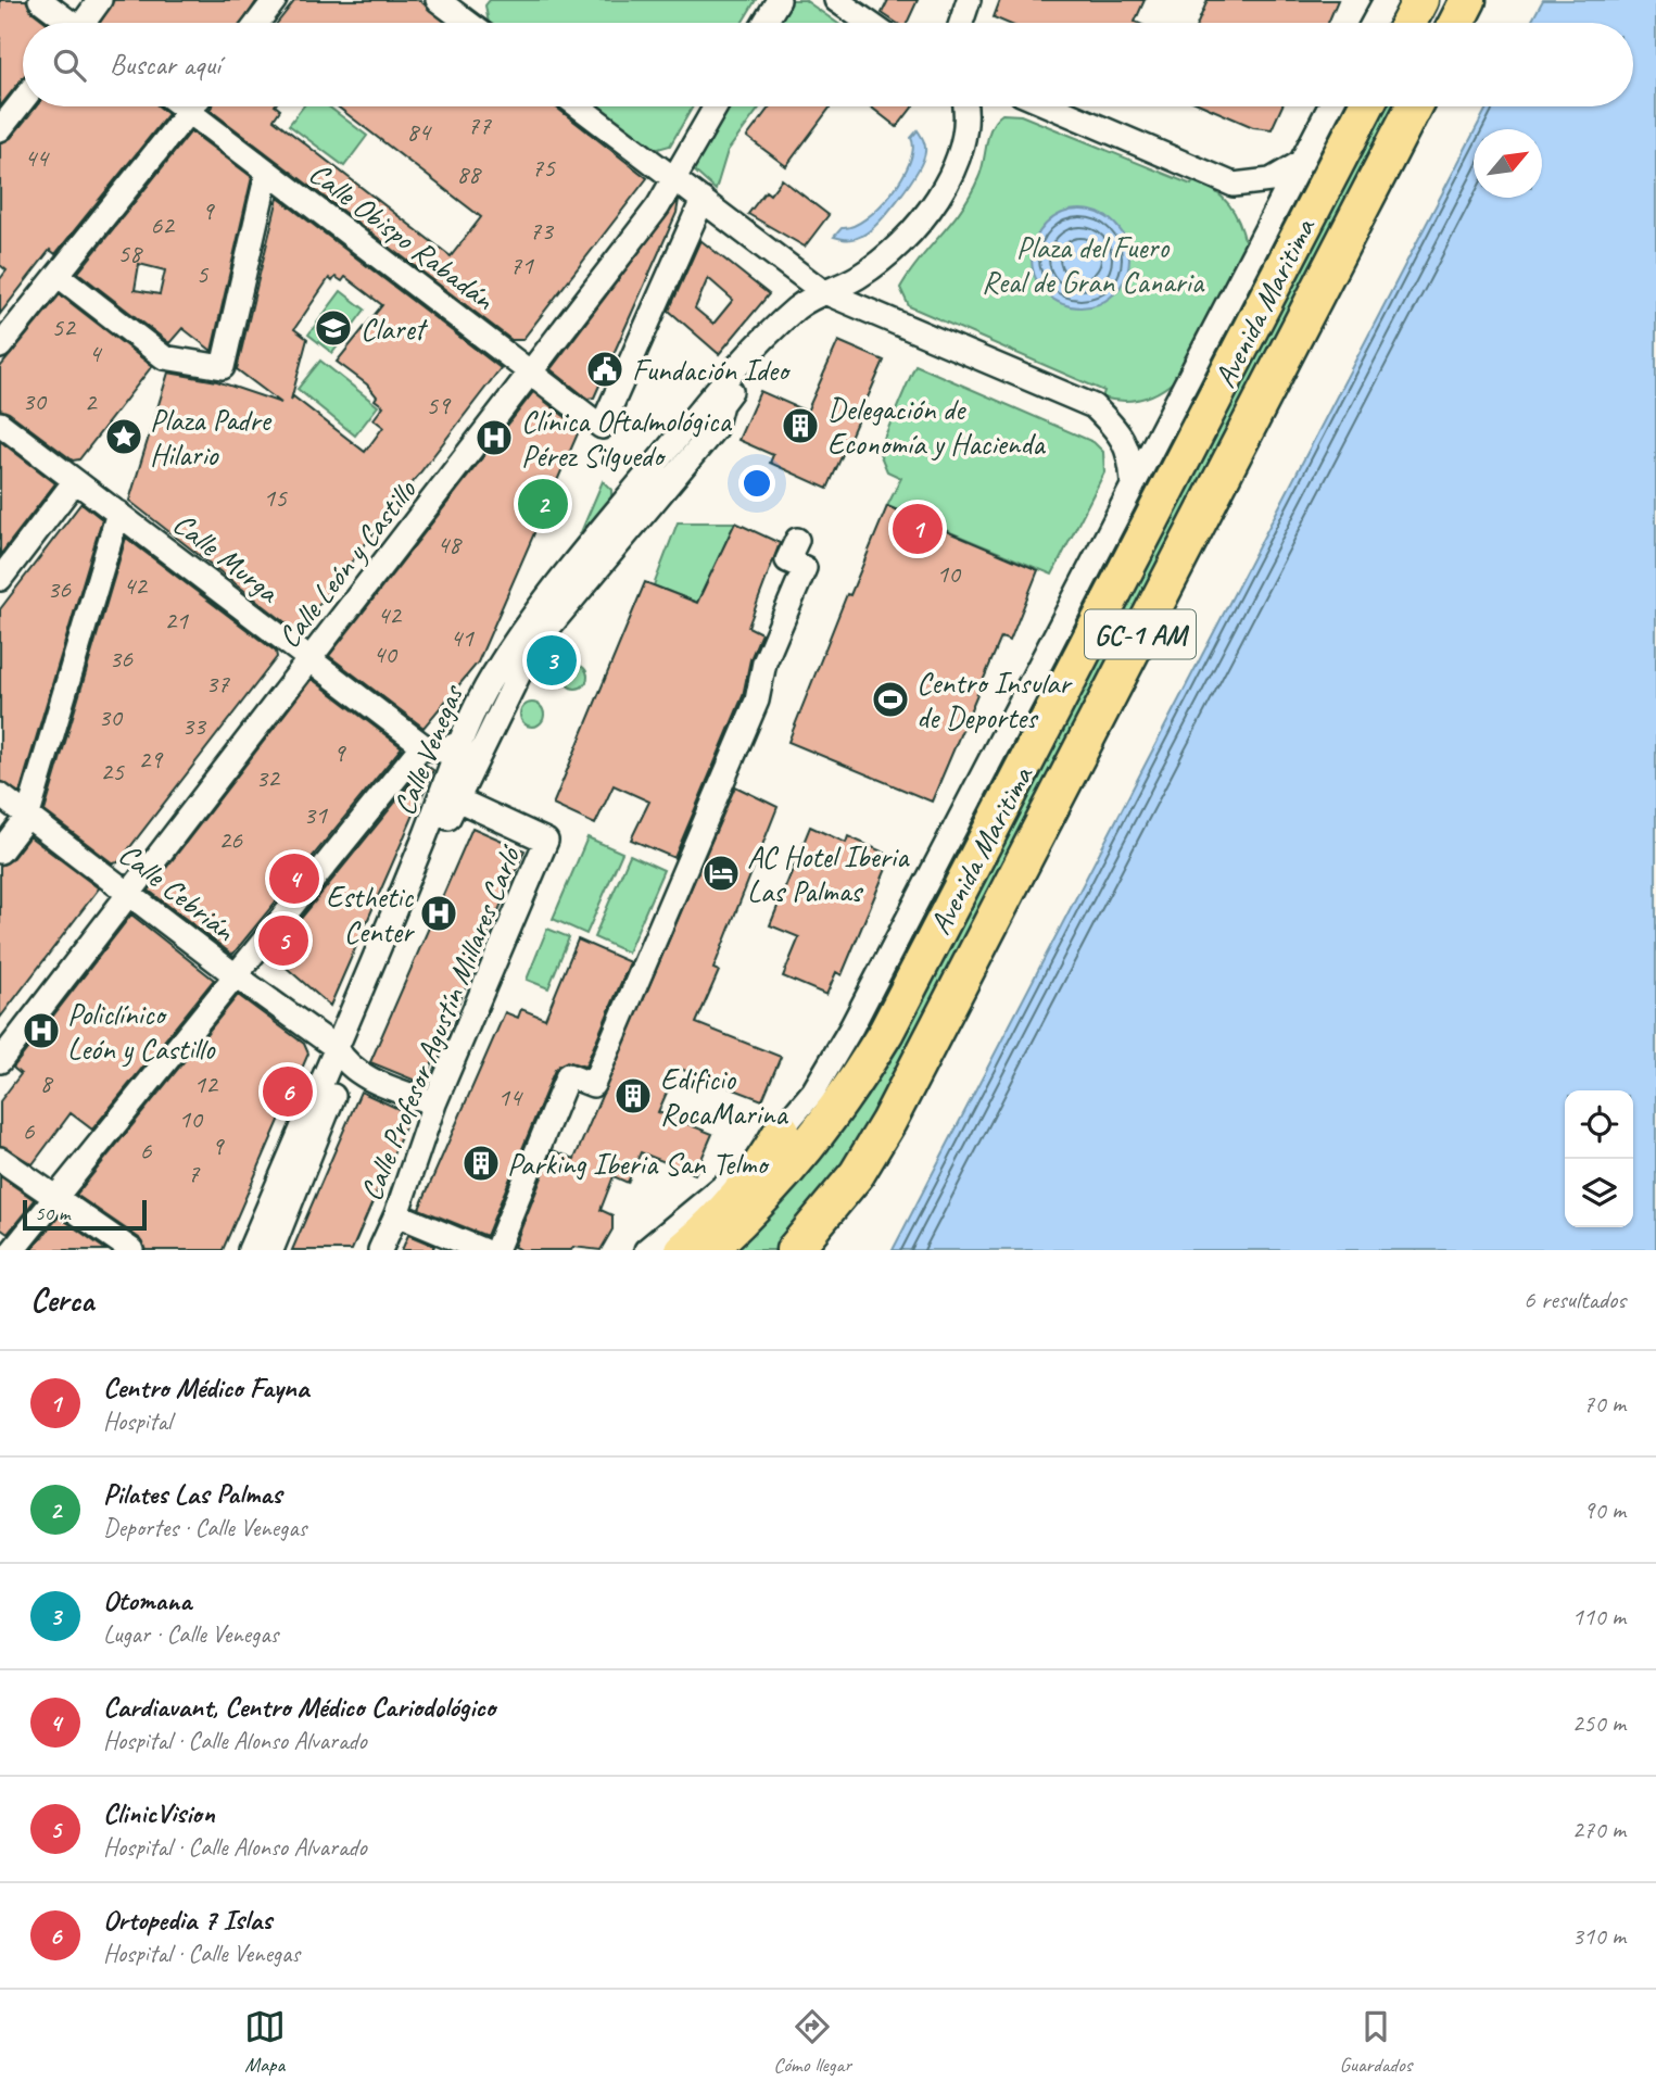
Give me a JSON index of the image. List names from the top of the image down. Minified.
{"streets":{"highway":["Avenida Maritima","GC-1 AM"],"street":["Calle Obispo Rabadán","Calle Murga","Calle León y Castillo","Calle Venegas","Calle Cebrián","Calle Profesor Agustín Millares Carló"]},"crossings":[["Calle Obispo Rabadán","Calle León y Castillo"],["Calle Murga","Calle León y Castillo"],["Calle León y Castillo","Calle Cebrián"],["Calle Venegas","Calle Cebrián"],["Calle Venegas","Calle Profesor Agustín Millares Carló"],["Calle Cebrián","Calle Profesor Agustín Millares Carló"]],"parks":["Plaza del Fuero Real de Gran Canaria"],"places":{"school or university":["Claret"],"public building":["Fundación Ideo"],"building":["Delegación de Economía y Hacienda","Edificio RocaMarina","Parking Iberia San Telmo"],"place":["Plaza Padre Hilario"],"hospital":["Clínica Oftalmológica Pérez Silguedo","Esthetic Center","Policlínico León y Castillo"],"sports":["Centro Insular de Deportes"],"hotel":["AC Hotel Iberia Las Palmas"]},"house_numbers":["77","84","44","75","88","9","62","73","58","71","5","52","4","30","2","59","15","48","10","42","36","42","21","41","40","36","37","30","33","9","29","25","32","31","26","8","12","14","10","6","9","6","7"],"scale_bar":"50 m","north":"top right","page":{"search":"Buscar aquí","pins":["2","1","3","4","5","6"],"scale":"50 m","heading":["Cerca","6 resultados"],"list":[{"mark":"1","name":"Centro Médico Fayna","note":"Hospital","value":"70 m"},{"mark":"2","name":"Pilates Las Palmas","note":"Deportes · Calle Venegas","value":"90 m"},{"mark":"3","name":"Otomana","note":"Lugar · Calle Venegas","value":"110 m"},{"mark":"4","name":"Cardiavant, Centro Médico Cariodológico","note":"Hospital · Calle Alonso Alvarado","value":"250 m"},{"mark":"5","name":"ClinicVision","note":"Hospital · Calle Alonso Alvarado","value":"270 m"},{"mark":"6","name":"Ortopedia 7 Islas","note":"Hospital · Calle Venegas","value":"310 m"}],"nav":["Mapa","Cómo llegar","Guardados"]}}
